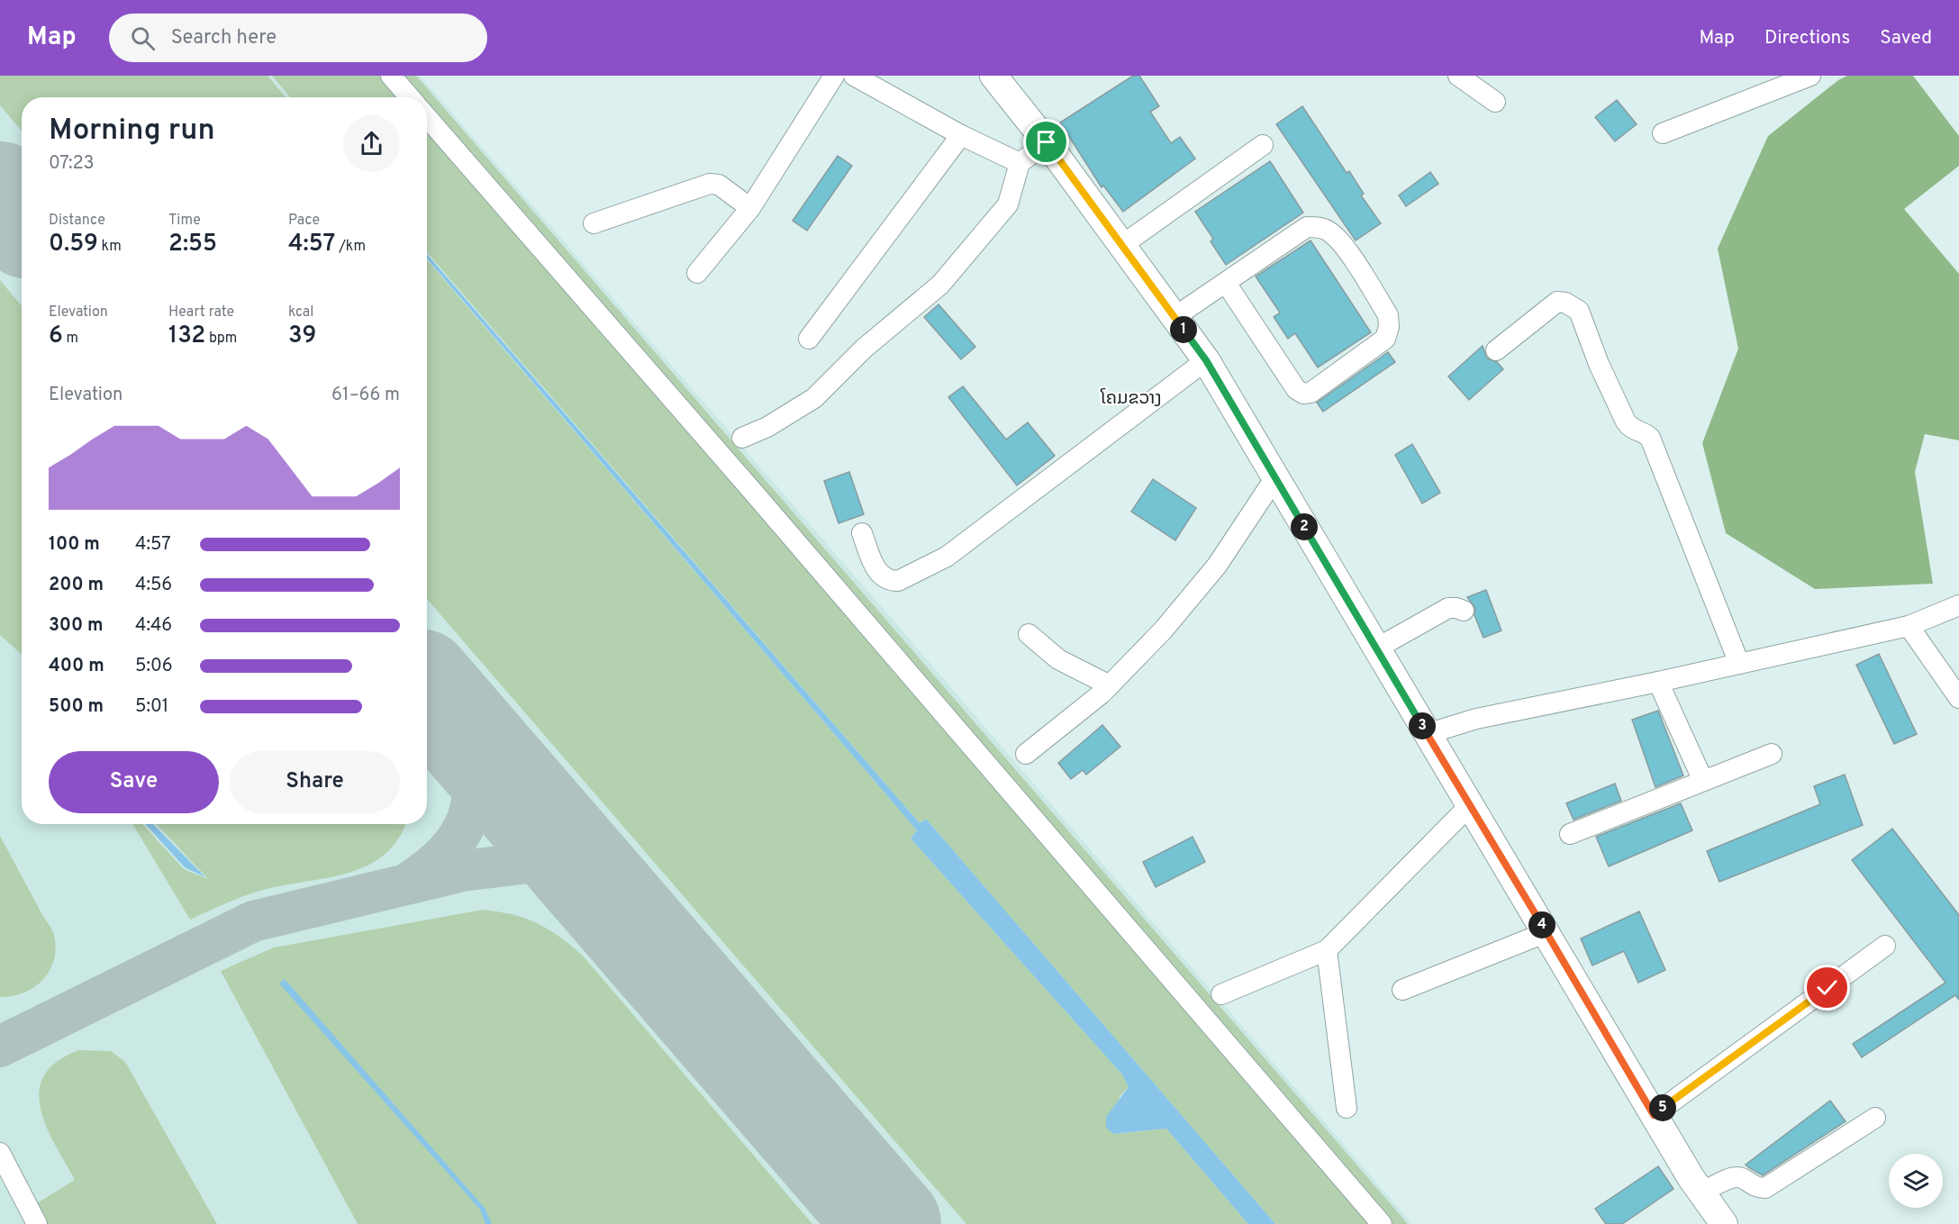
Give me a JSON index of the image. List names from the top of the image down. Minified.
{"districts":["ໂຄມຂວາງ"],"page":{"header":"Map","search":"Search here","nav":["Map","Directions","Saved"],"heading":["Morning run","07:23"],"stats":[["Distance","0.59 km"],["Time","2:55"],["Pace","4:57 /km"],["Elevation","6 m"],["Heart rate","132 bpm"],["kcal","39"]],"pins":["1","2","3","4","5"],"chart":["Elevation","61–66 m"],"list":[{"name":"100 m","note":"4:57"},{"name":"200 m","note":"4:56"},{"name":"300 m","note":"4:46"},{"name":"400 m","note":"5:06"},{"name":"500 m","note":"5:01"}],"buttons":["Save","Share"]}}
